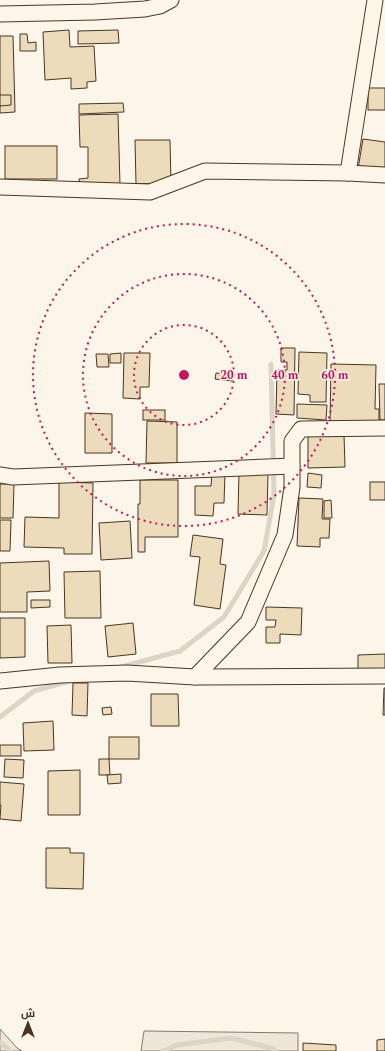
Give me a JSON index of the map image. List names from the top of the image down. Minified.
{"north":"top","rings":["20 m","40 m","60 m"]}
